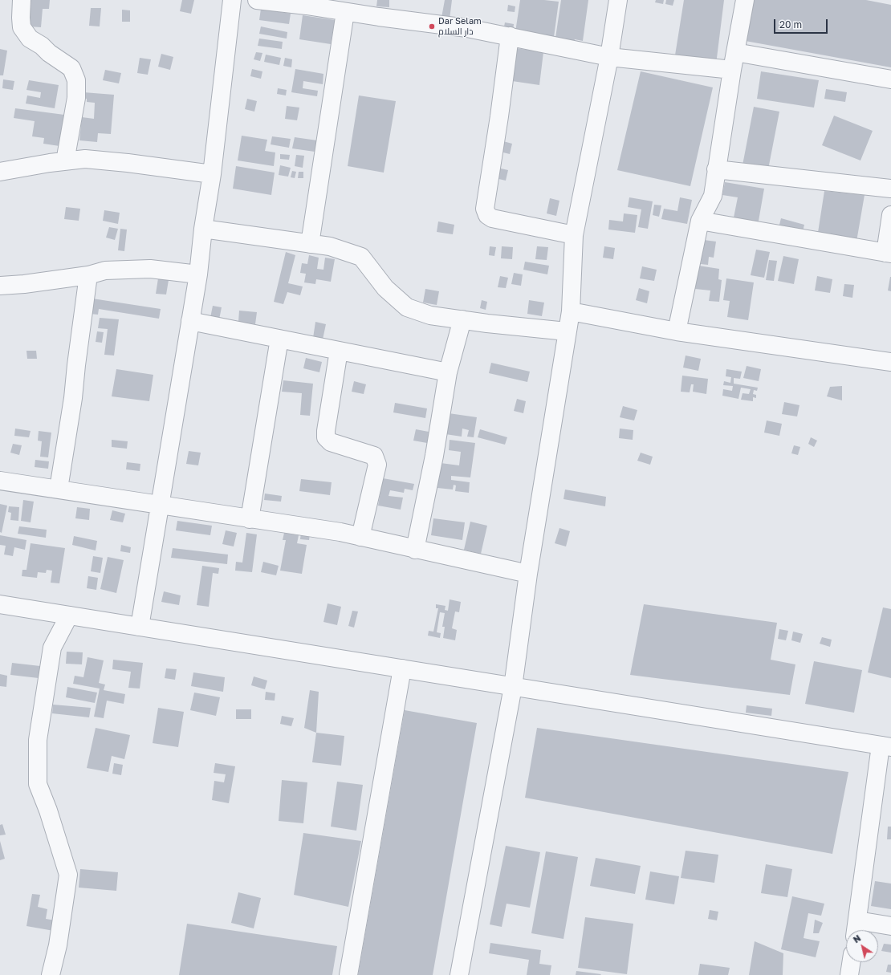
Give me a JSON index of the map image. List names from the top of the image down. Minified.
{"places":["Dar Selam دار السلام"],"scale_bar":"20 m","north":"top left"}
